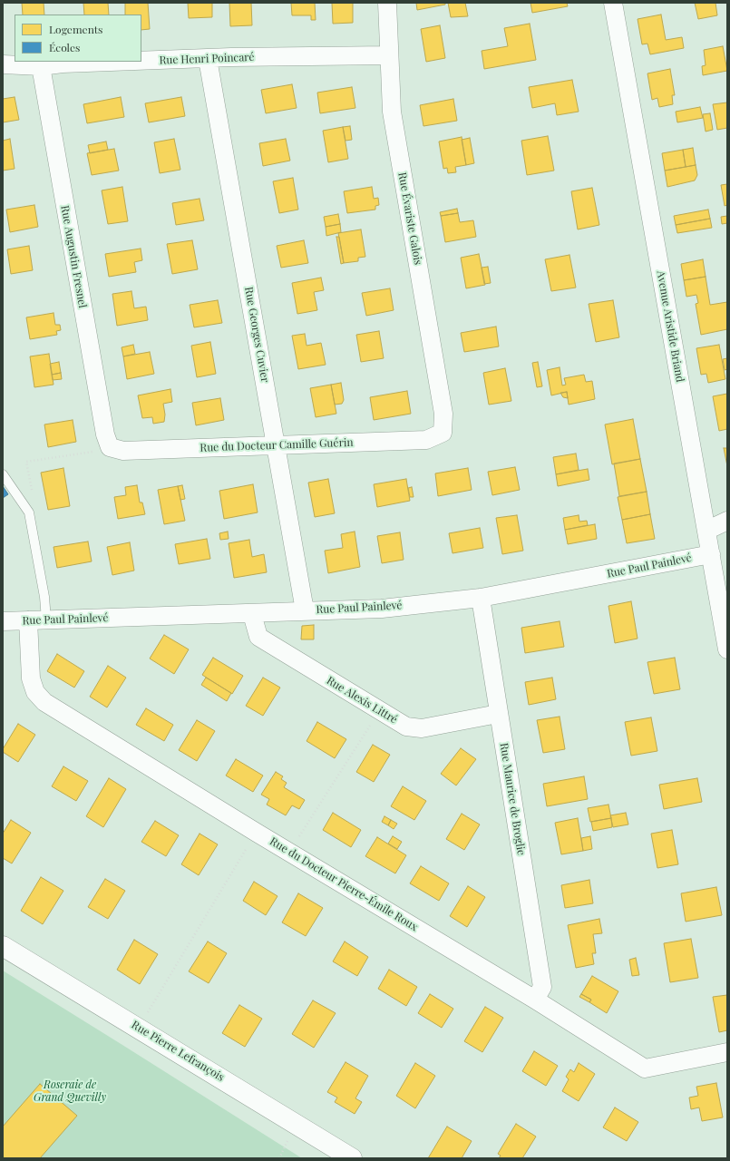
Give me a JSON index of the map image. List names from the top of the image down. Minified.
{"streets":{"street":["Rue Henri Poincaré","Rue Évariste Galois","Rue Augustin Fresnel","Avenue Aristide Briand","Rue Georges Cuvier","Rue du Docteur Camille Guérin","Rue Paul Painlevé","Rue Alexis Littré","Rue Maurice de Broglie","Rue du Docteur Pierre-Émile Roux","Rue Pierre Lefrançois"]},"crossings":[["Rue Henri Poincaré","Rue Évariste Galois"],["Rue Henri Poincaré","Rue Augustin Fresnel"],["Rue Henri Poincaré","Rue Georges Cuvier"],["Rue Évariste Galois","Rue du Docteur Camille Guérin"],["Rue Augustin Fresnel","Rue du Docteur Camille Guérin"],["Avenue Aristide Briand","Rue Paul Painlevé"],["Rue Georges Cuvier","Rue du Docteur Camille Guérin"],["Rue Georges Cuvier","Rue Paul Painlevé"],["Rue Paul Painlevé","Rue Alexis Littré"],["Rue Paul Painlevé","Rue Maurice de Broglie"],["Rue Paul Painlevé","Rue du Docteur Pierre-Émile Roux"],["Rue Alexis Littré","Rue Maurice de Broglie"],["Rue Maurice de Broglie","Rue du Docteur Pierre-Émile Roux"]],"parks":["Roseraie de Grand Quevilly"],"legend":["Logements","Écoles"]}
